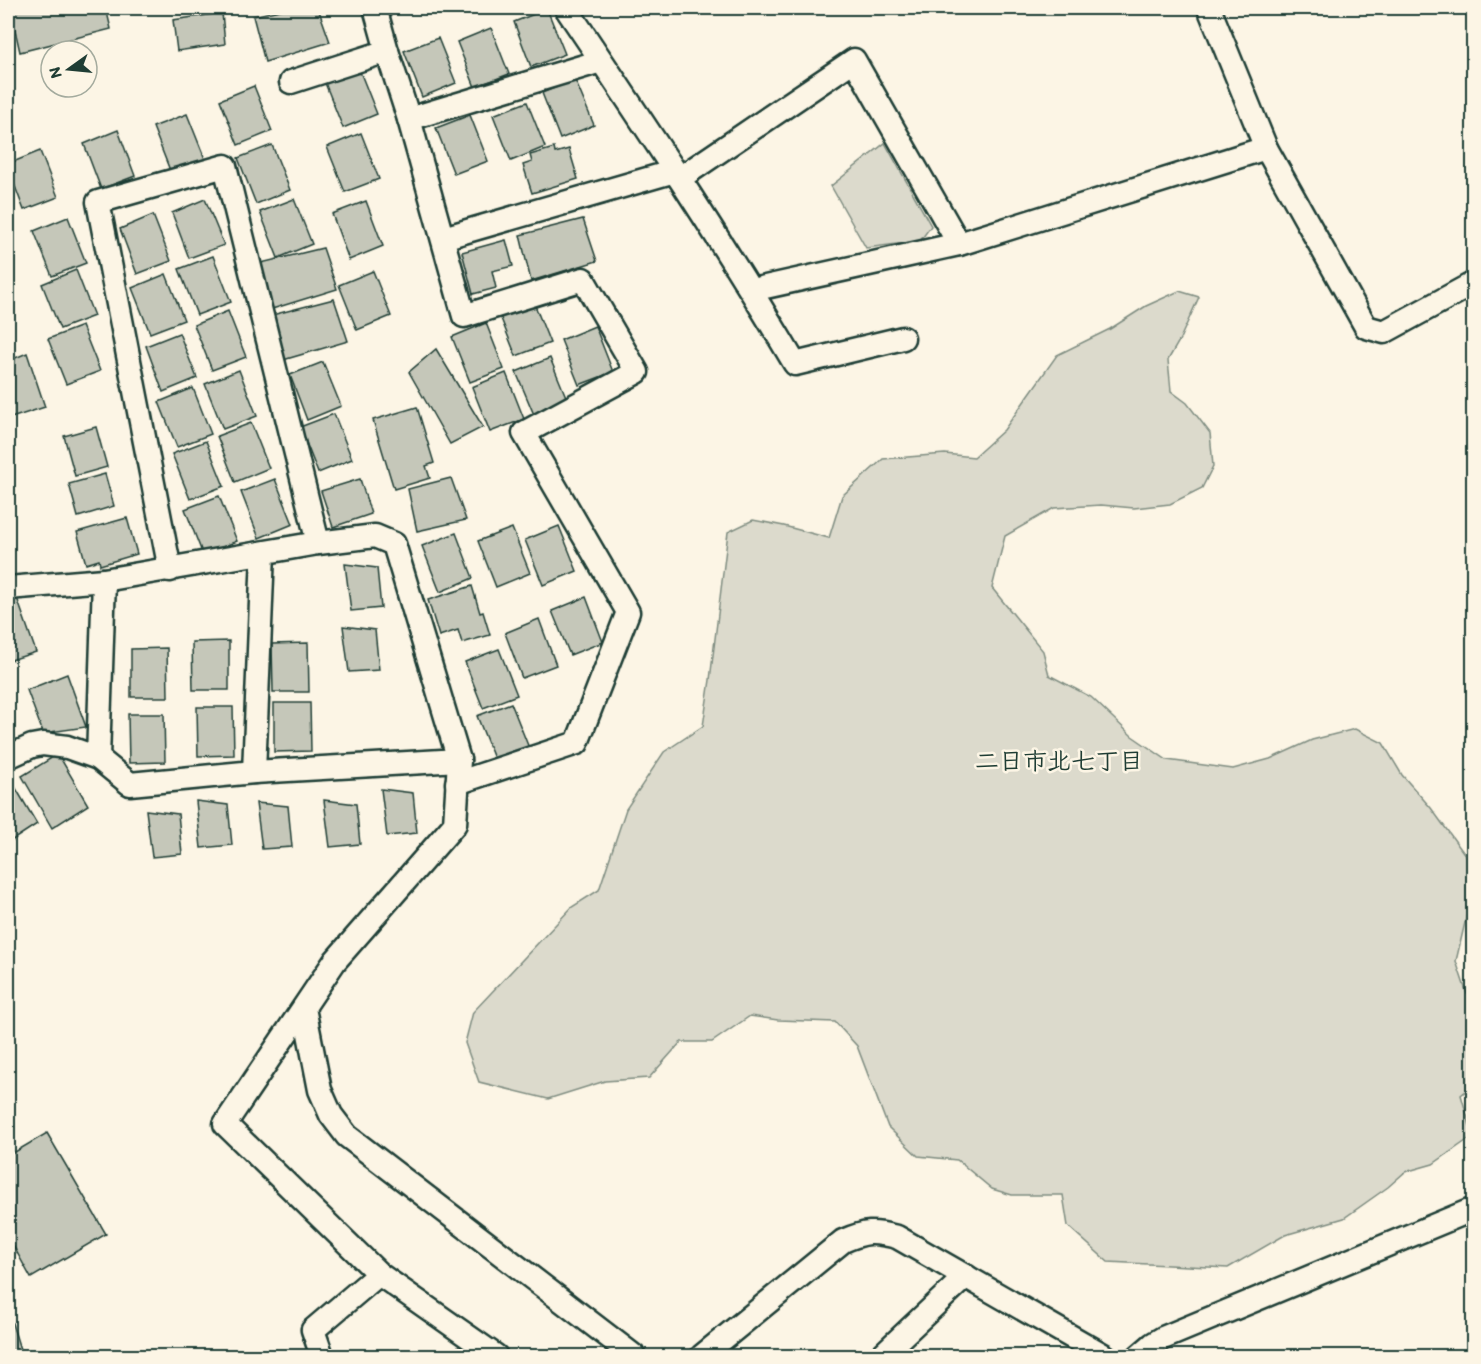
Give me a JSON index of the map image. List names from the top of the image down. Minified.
{"districts":["二日市北七丁目"],"north":"left"}
